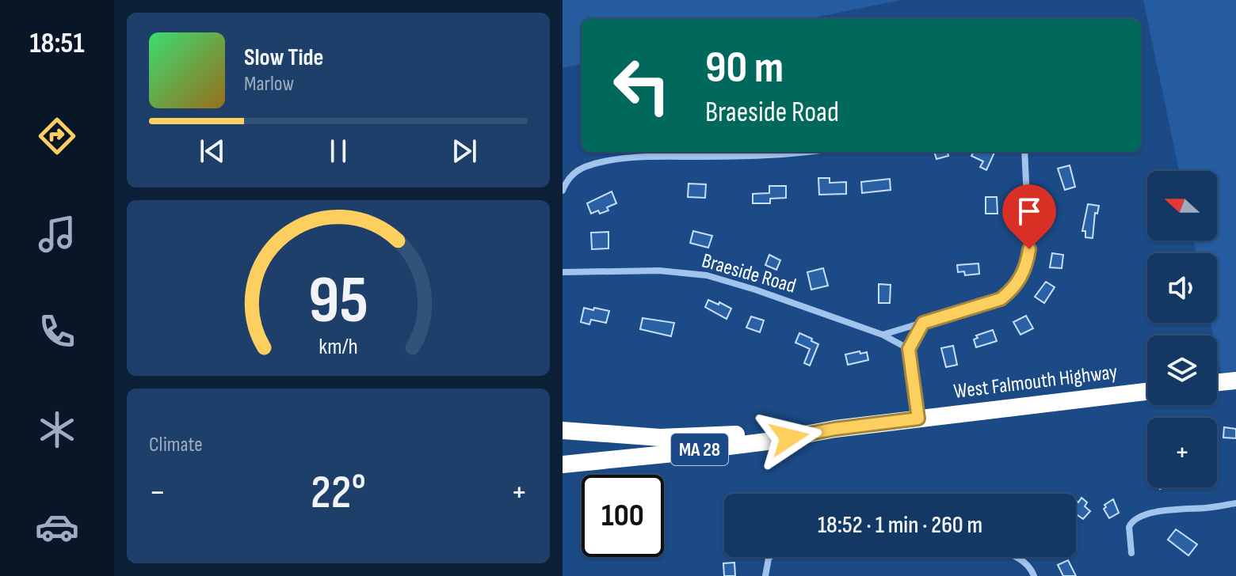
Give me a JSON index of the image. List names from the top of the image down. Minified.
{"streets":{"highway":["West Falmouth Highway","MA 28"],"street":["Braeside Road"]},"crossings":[["West Falmouth Highway","MA 28"]],"north":"left","page":{"tabs":"18:51","turn":["90 m","Braeside Road"],"song":["Slow Tide","Marlow"],"map_buttons":"+","tile":"Climate","heat":["−","22°","+"],"limit":"100","trip":"18:52 · 1 min · 260 m","gauge":["95","km/h"]}}
